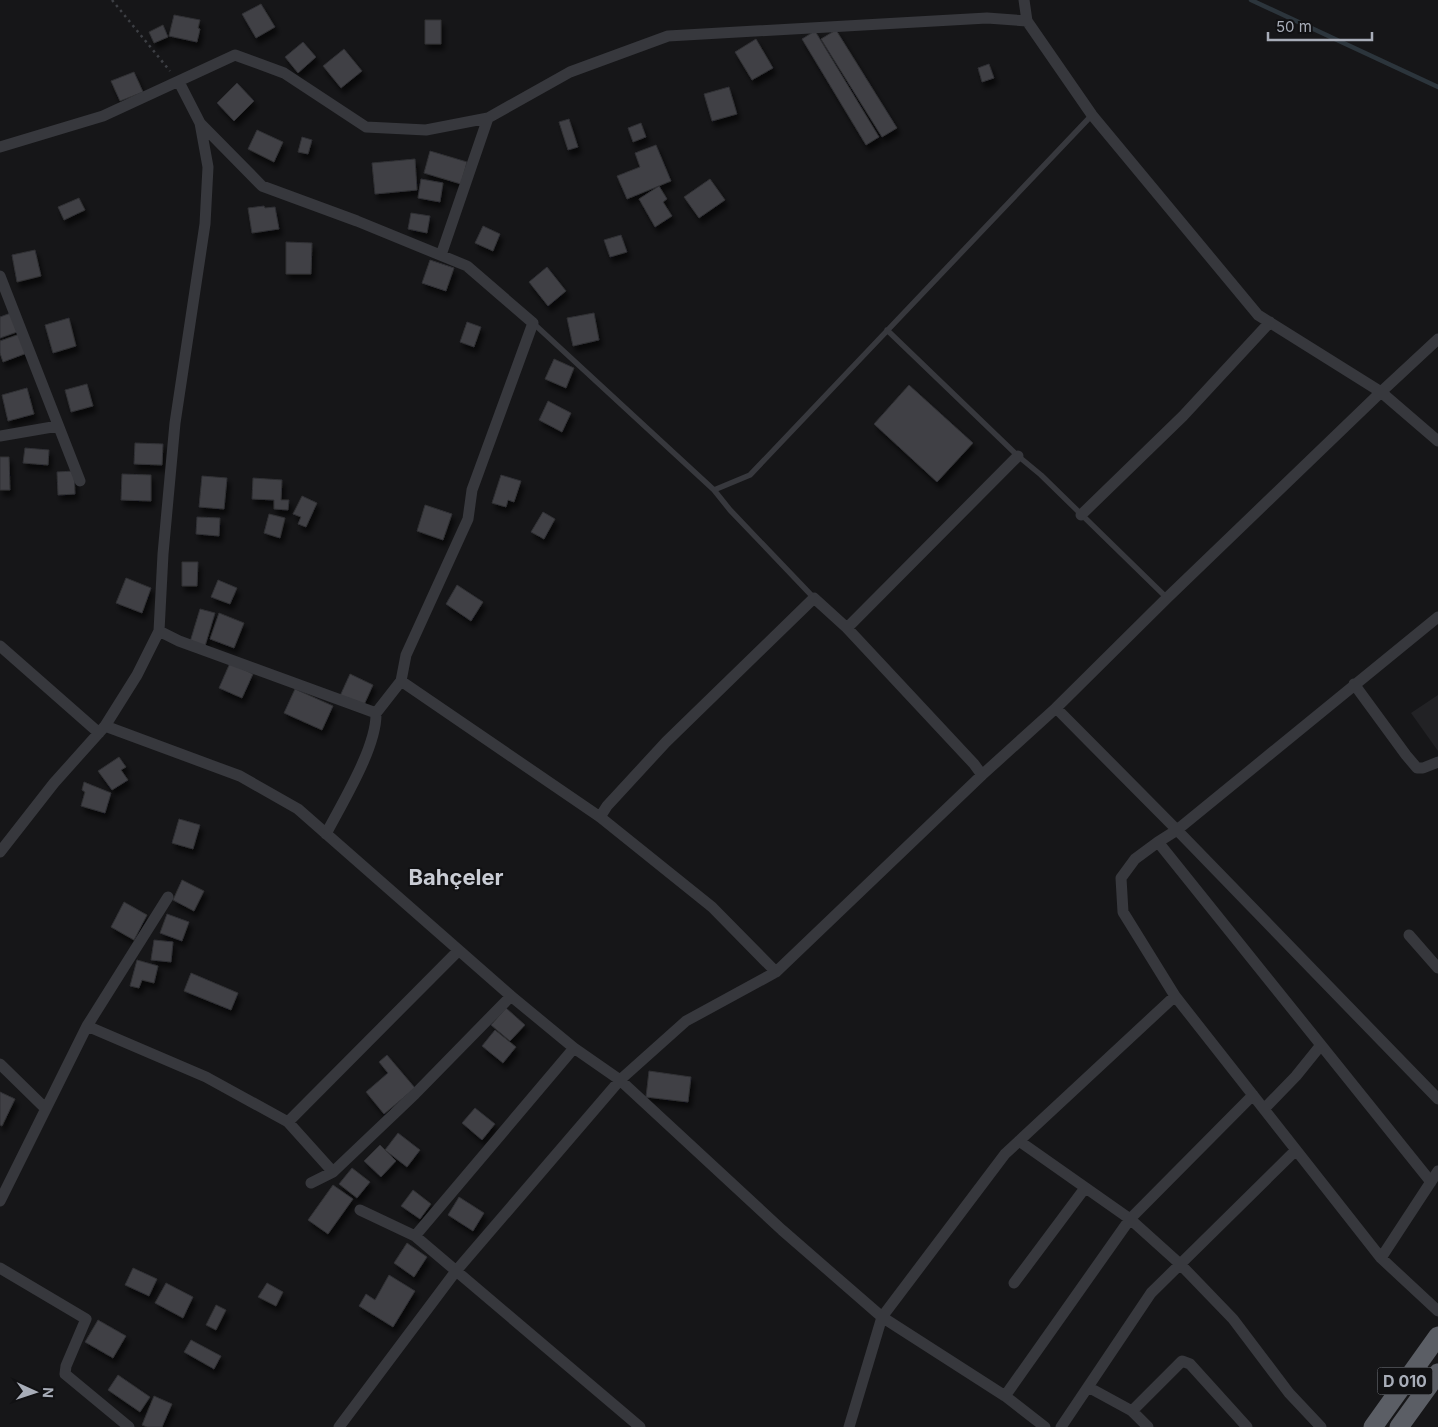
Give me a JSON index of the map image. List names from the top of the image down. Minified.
{"streets":{"highway":["D 010"]},"districts":["Bahçeler"],"scale_bar":"50 m","north":"right"}
